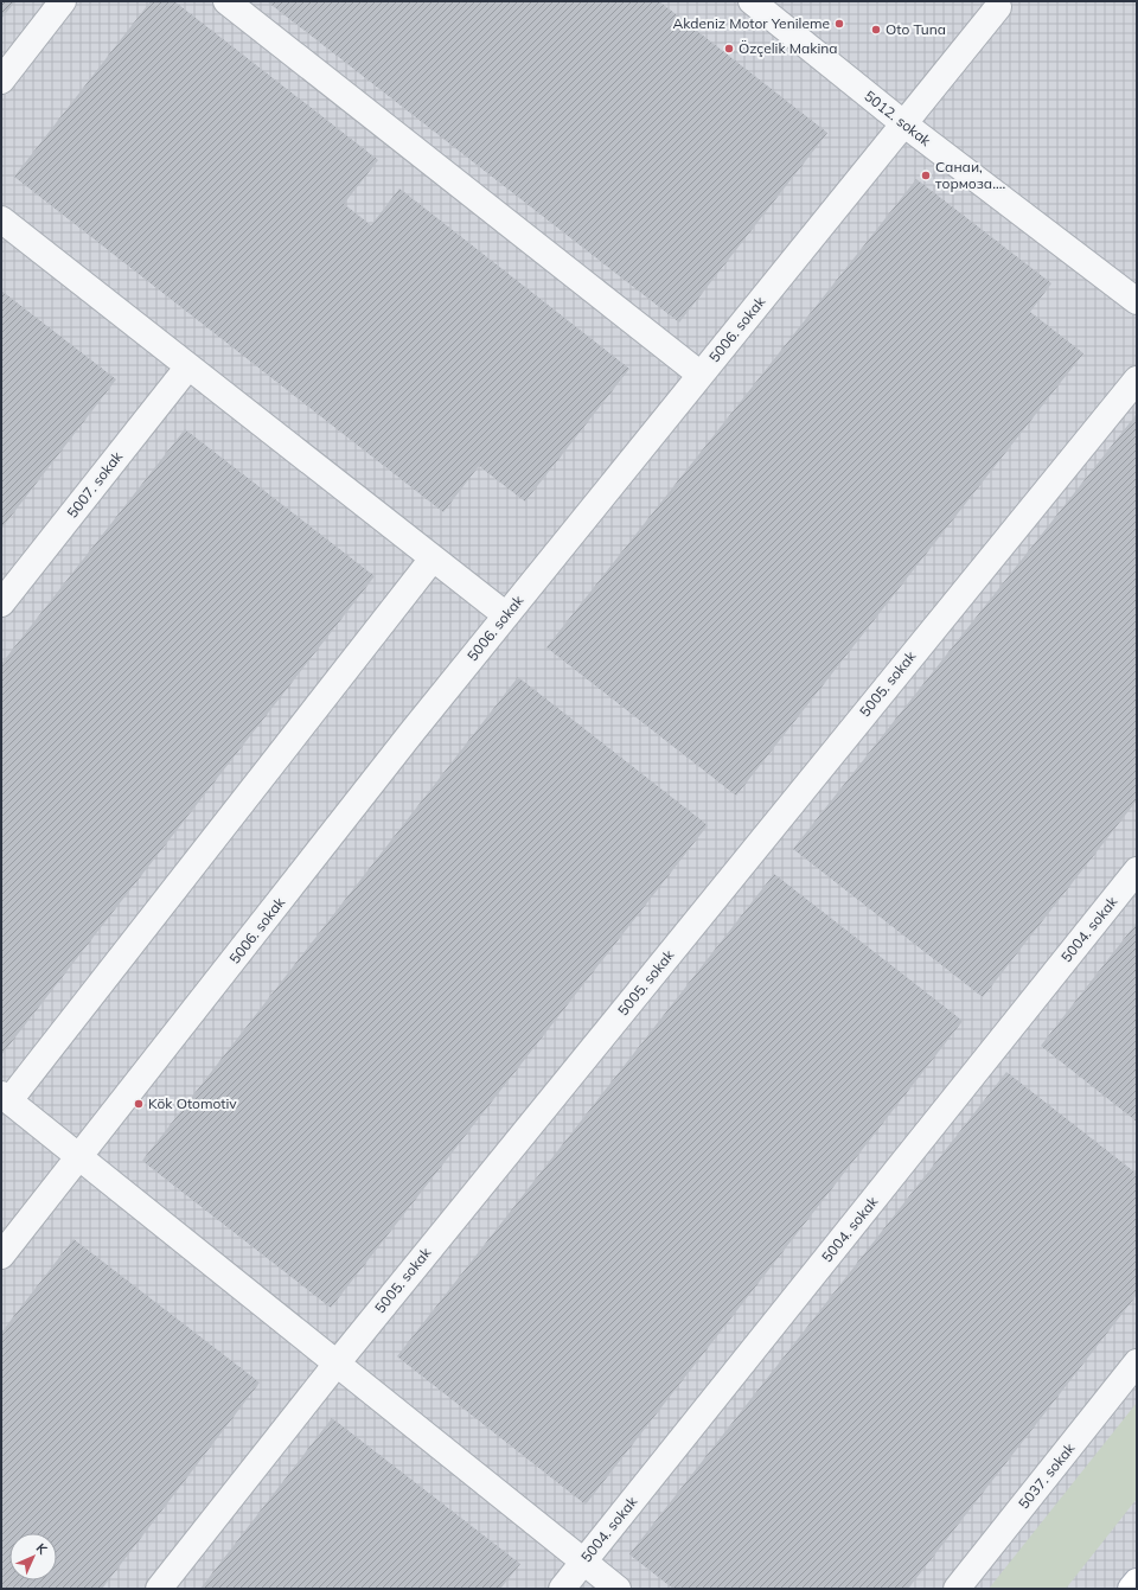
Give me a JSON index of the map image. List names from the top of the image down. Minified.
{"streets":{"street":["5012. sokak","5006. sokak","5007. sokak","5005. sokak","5004. sokak","5037. sokak"]},"crossings":[["5012. sokak","5006. sokak"]],"places":["Akdeniz Motor Yenileme","Oto Tuna","Özçelik Makina","Санаи, тормоза....","Kök Otomotiv"],"north":"top right"}
